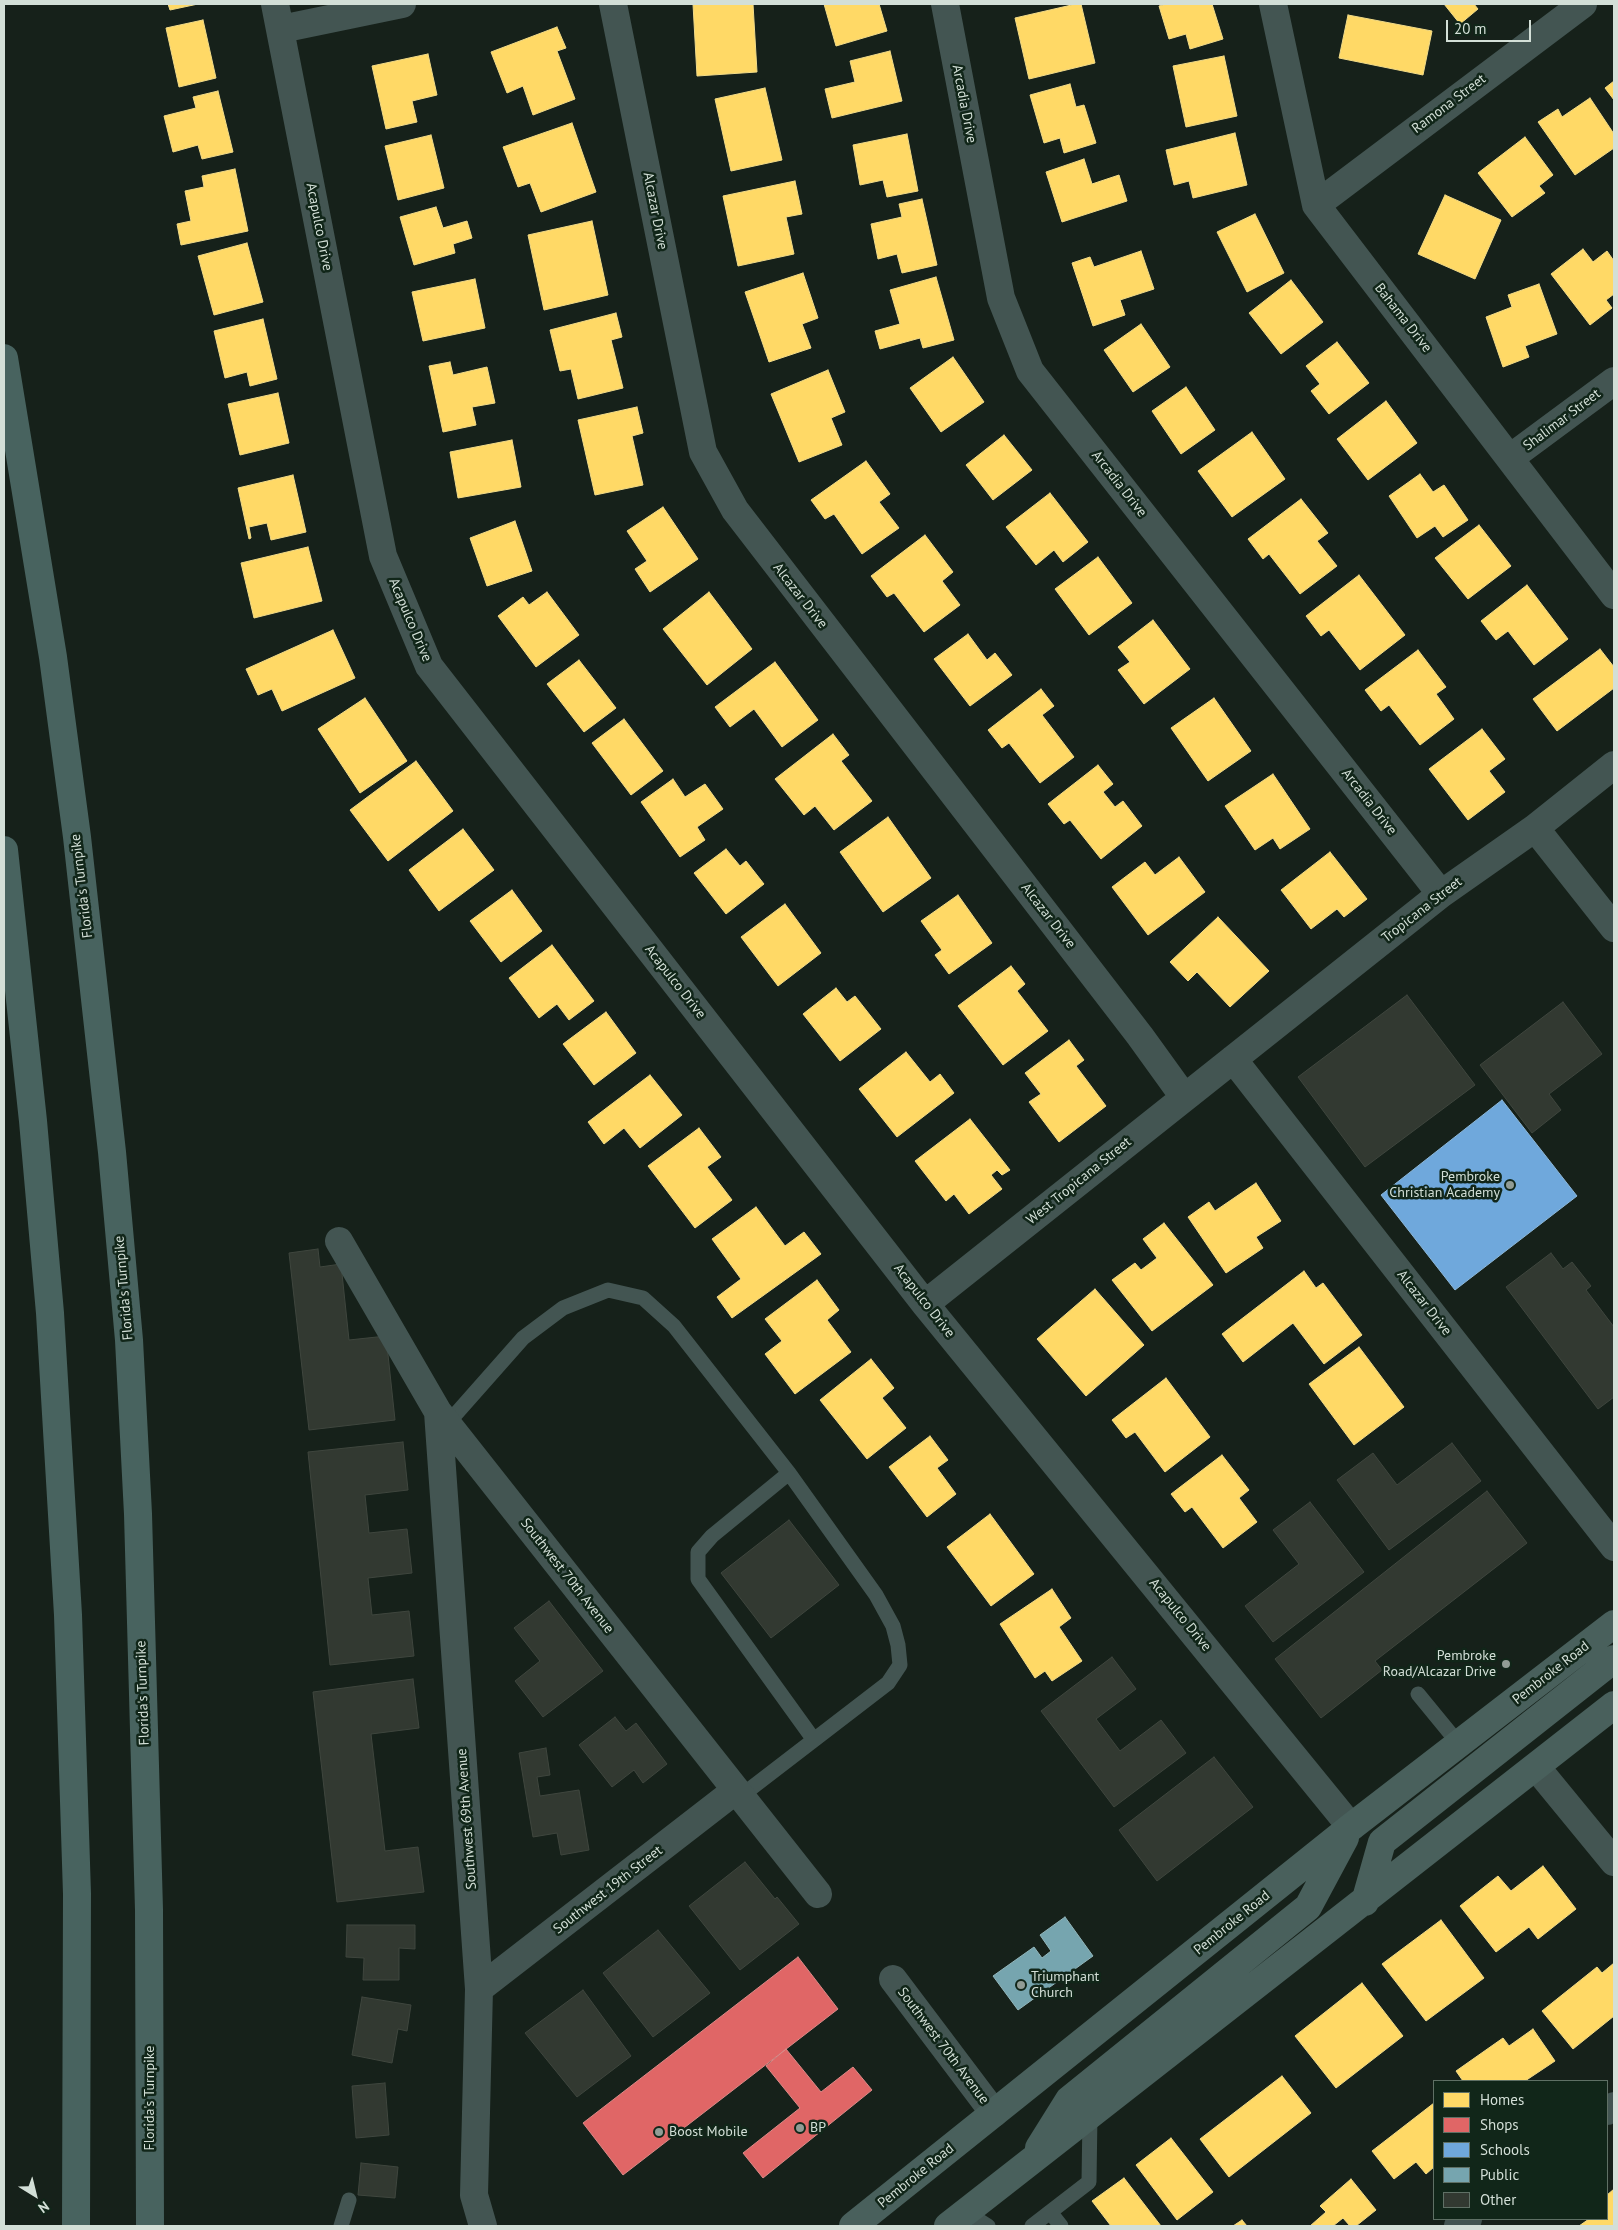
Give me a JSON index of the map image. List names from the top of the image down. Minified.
{"streets":{"highway":["Florida's Turnpike"],"main road":["Pembroke Road"],"street":["Arcadia Drive","Ramona Street","Alcazar Drive","Acapulco Drive","Bahama Drive","Shalimar Street","Tropicana Street","West Tropicana Street","Southwest 70th Avenue","Southwest 69th Avenue","Southwest 19th Street"]},"crossings":[["Arcadia Drive","Tropicana Street"],["Ramona Street","Bahama Drive"],["Alcazar Drive","Tropicana Street"],["Alcazar Drive","West Tropicana Street"],["Acapulco Drive","West Tropicana Street"],["Acapulco Drive","Pembroke Road"],["Bahama Drive","Shalimar Street"],["Tropicana Street","West Tropicana Street"],["Southwest 70th Avenue","Pembroke Road"],["Southwest 70th Avenue","Southwest 69th Avenue"],["Southwest 70th Avenue","Southwest 19th Street"],["Southwest 69th Avenue","Southwest 19th Street"]],"places":["Pembroke Christian Academy","Pembroke Road/Alcazar Drive","Triumphant Church","BP","Boost Mobile"],"legend":["Homes","Shops","Schools","Public","Other"],"scale_bar":"20 m","north":"bottom right"}
